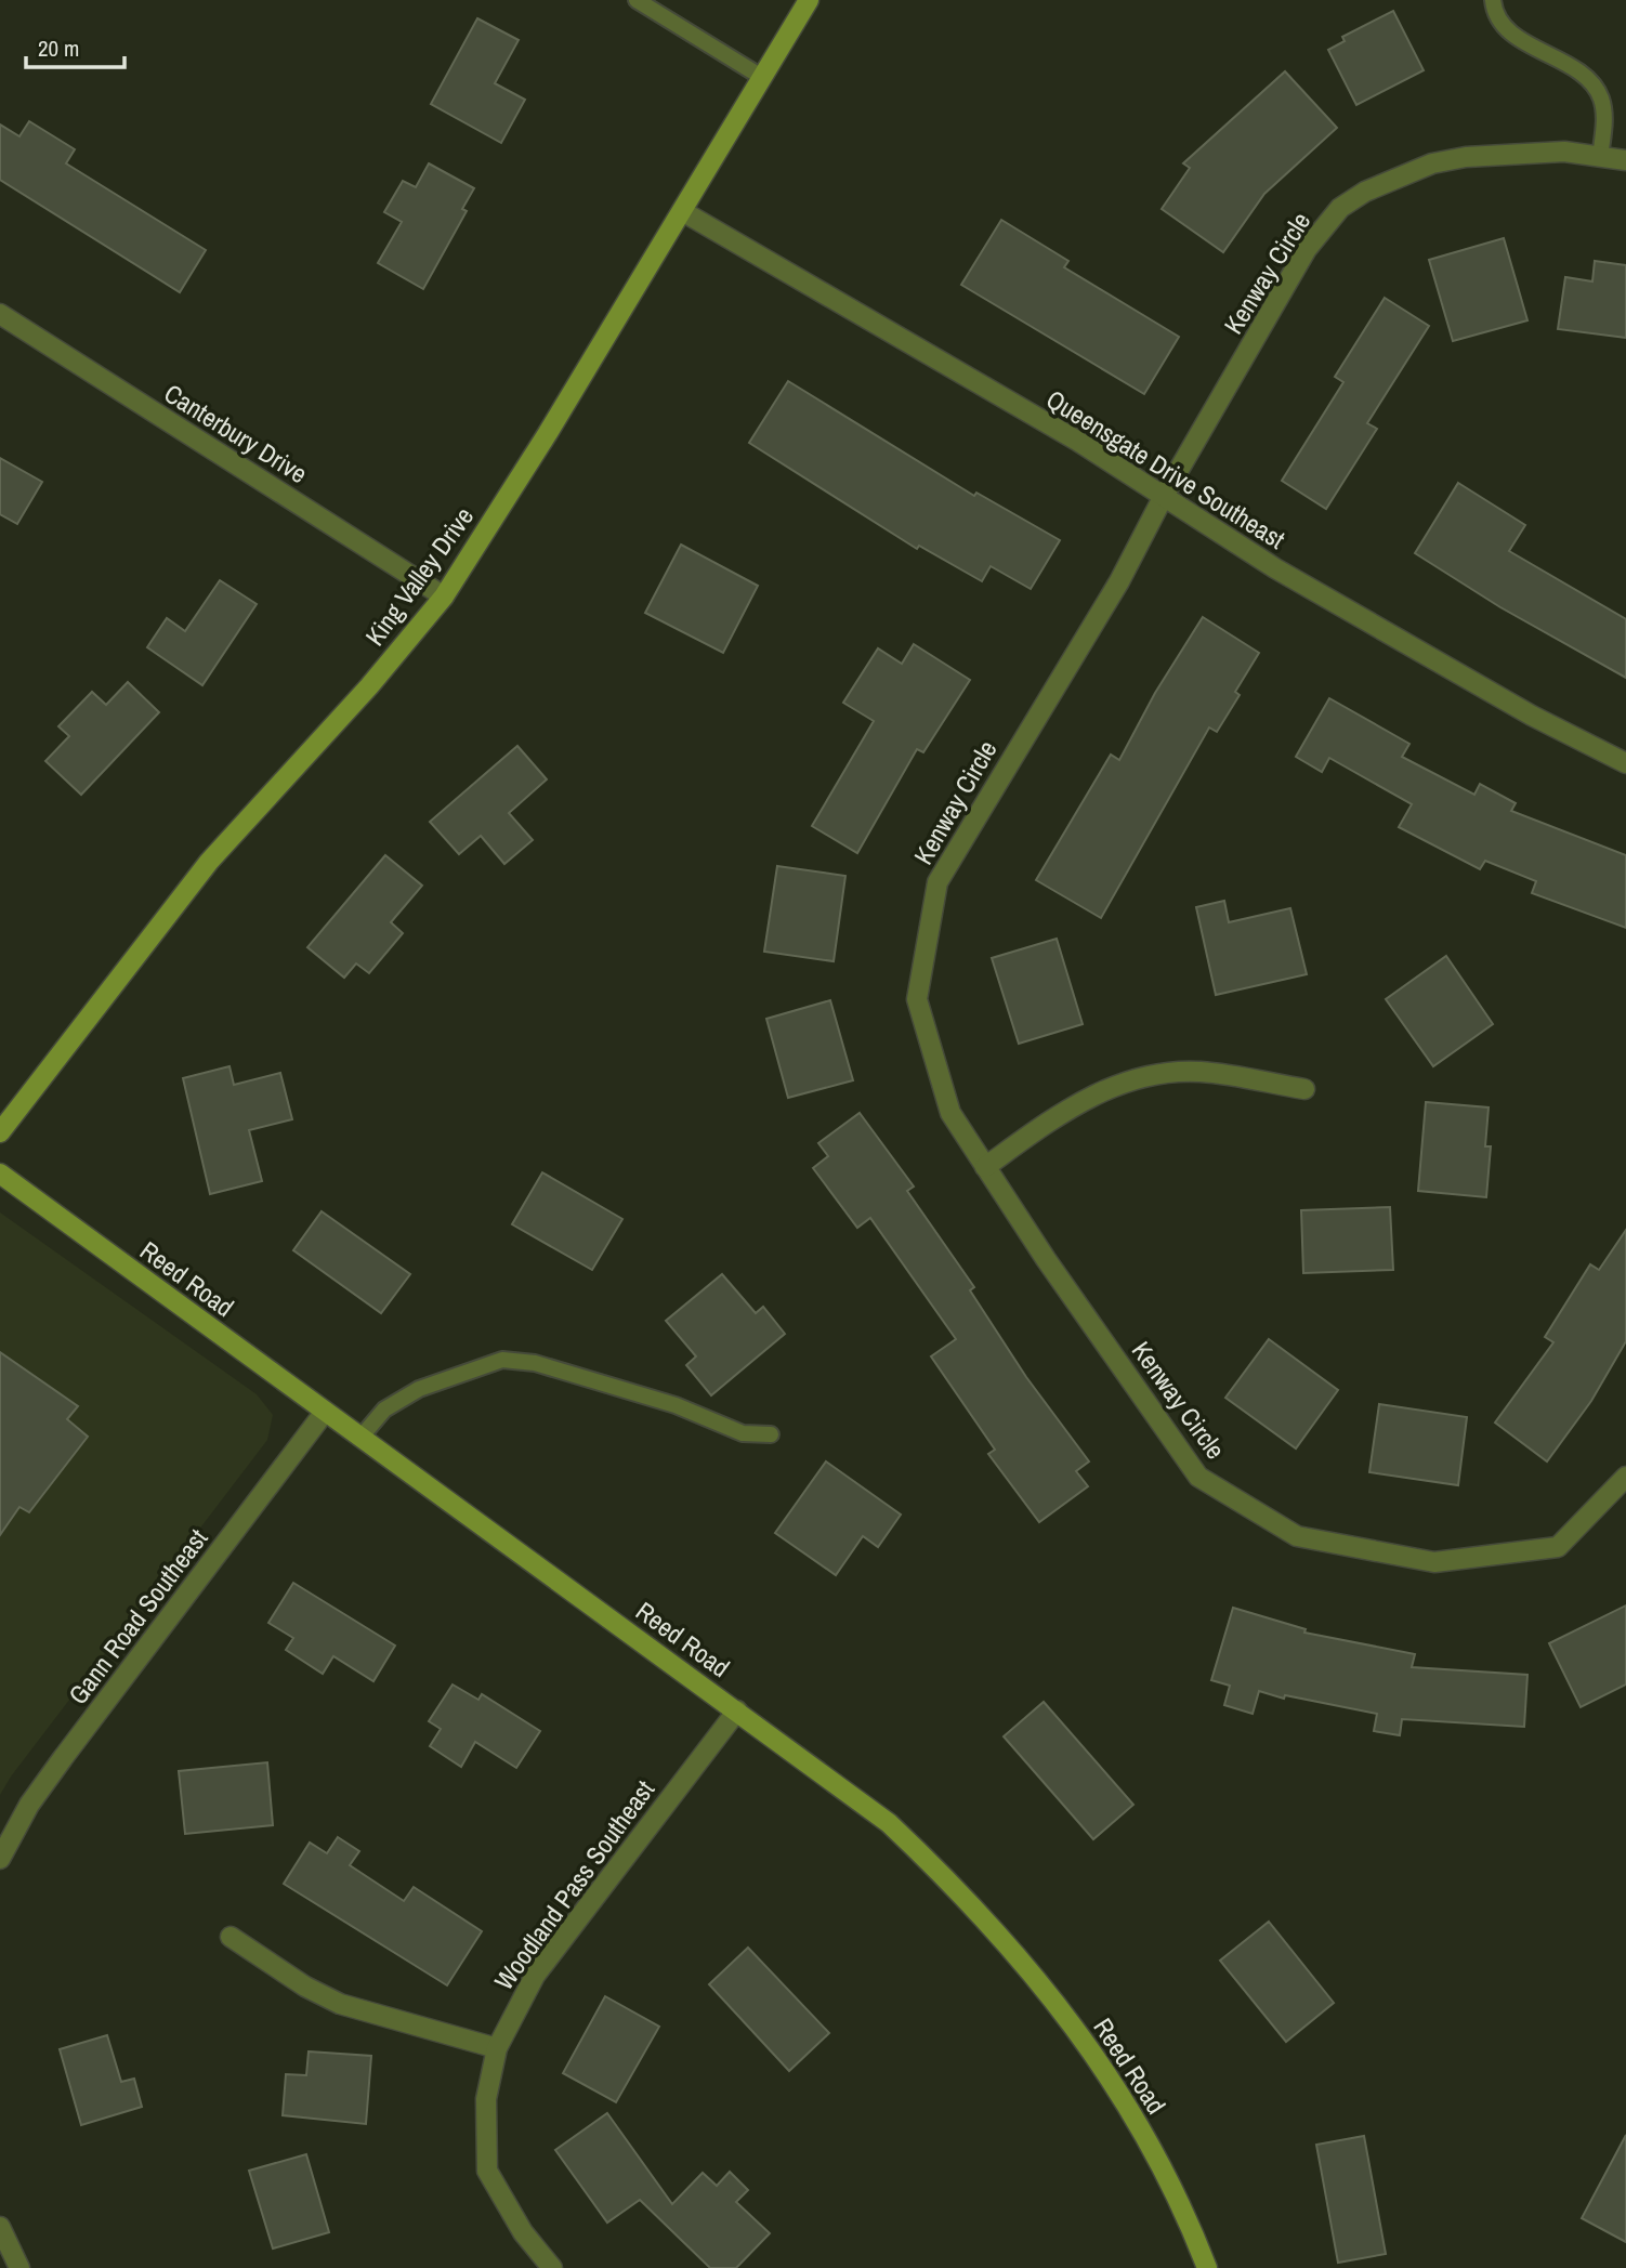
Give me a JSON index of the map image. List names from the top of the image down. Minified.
{"streets":{"street":["Kenway Circle","Canterbury Drive","Queensgate Drive Southeast","King Valley Drive","Reed Road","Gann Road Southeast","Woodland Pass Southeast"]},"crossings":[["Kenway Circle","Queensgate Drive Southeast"],["Canterbury Drive","King Valley Drive"],["Queensgate Drive Southeast","King Valley Drive"],["Reed Road","Gann Road Southeast"],["Reed Road","Woodland Pass Southeast"]],"scale_bar":"20 m"}
